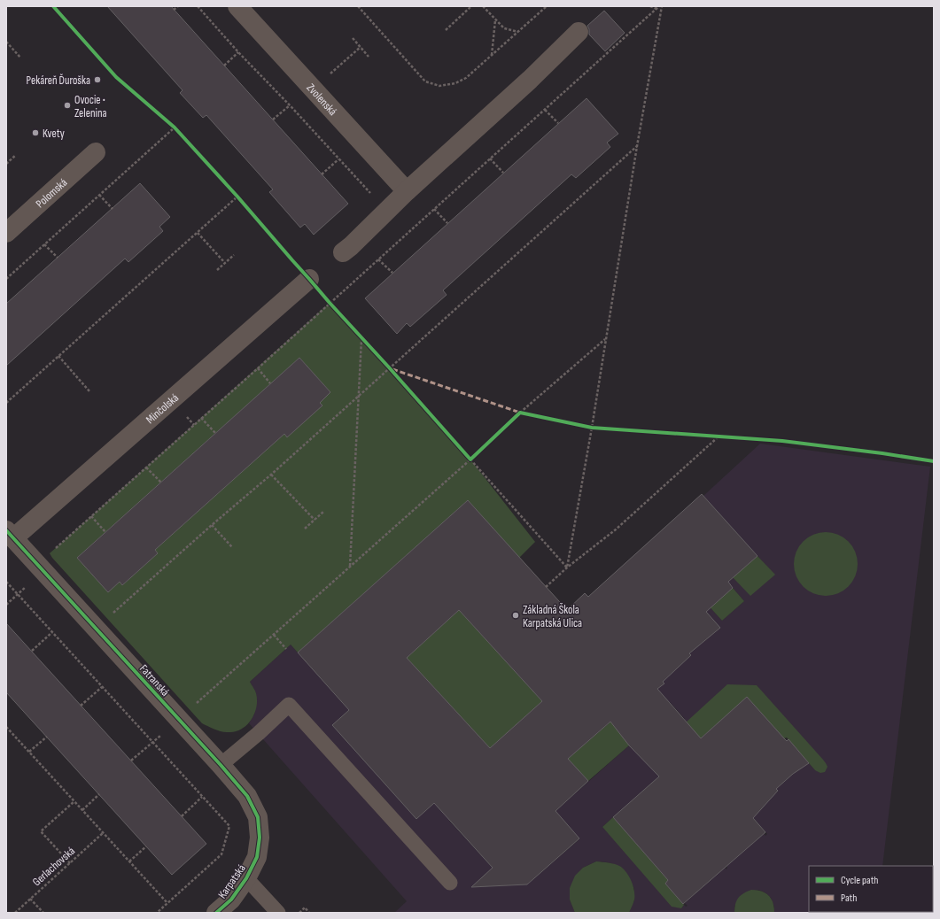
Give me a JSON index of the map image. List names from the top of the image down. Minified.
{"streets":{"street":["Zvolenská","Polomská","Minčolská","Fatranská","Karpatská"],"path":["Gerlachovská"]},"crossings":[["Minčolská","Fatranská"],["Fatranská","Karpatská"]],"places":["Pekáreň Ďuroška","Ovocie • Zelenina","Kvety","Základná Škola Karpatská Ulica"],"legend":["Cycle path","Path"]}
